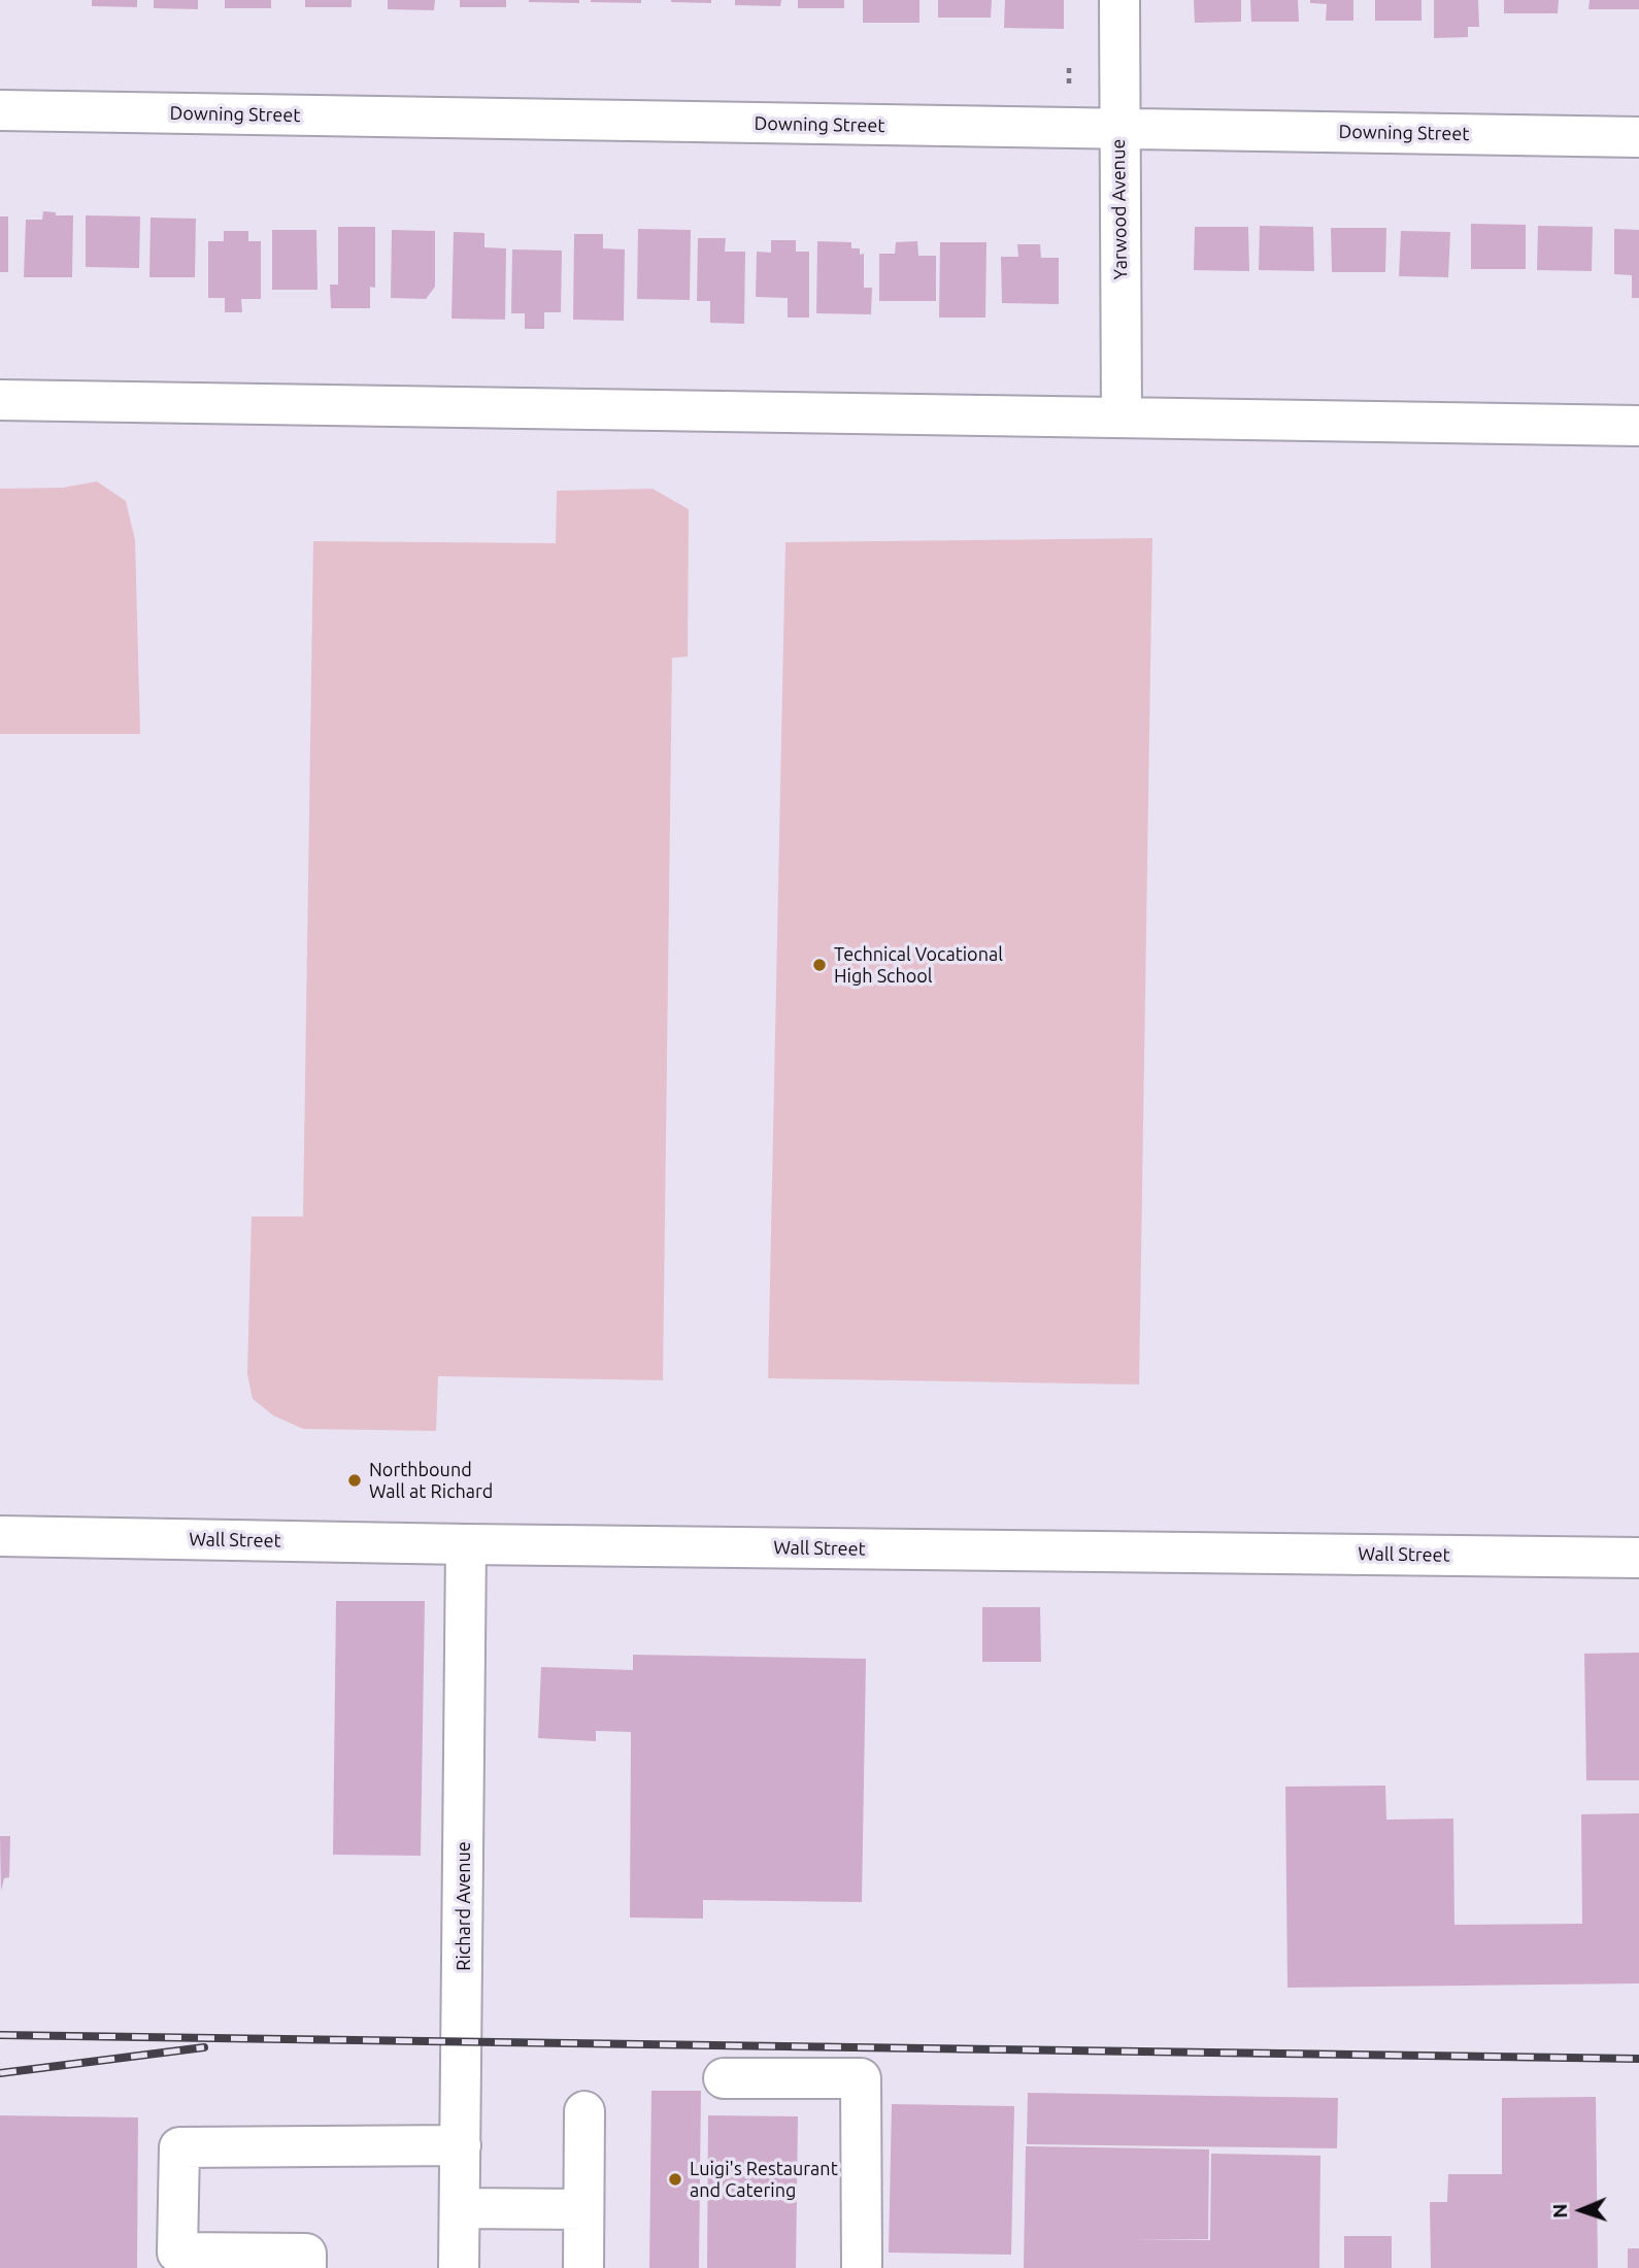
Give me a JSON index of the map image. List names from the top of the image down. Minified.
{"streets":{"street":["Downing Street","Yarwood Avenue","Wall Street","Richard Avenue"]},"crossings":[["Downing Street","Yarwood Avenue"],["Wall Street","Richard Avenue"]],"places":["Technical Vocational High School","Northbound Wall at Richard","Luigi's Restaurant and Catering"],"north":"left"}
